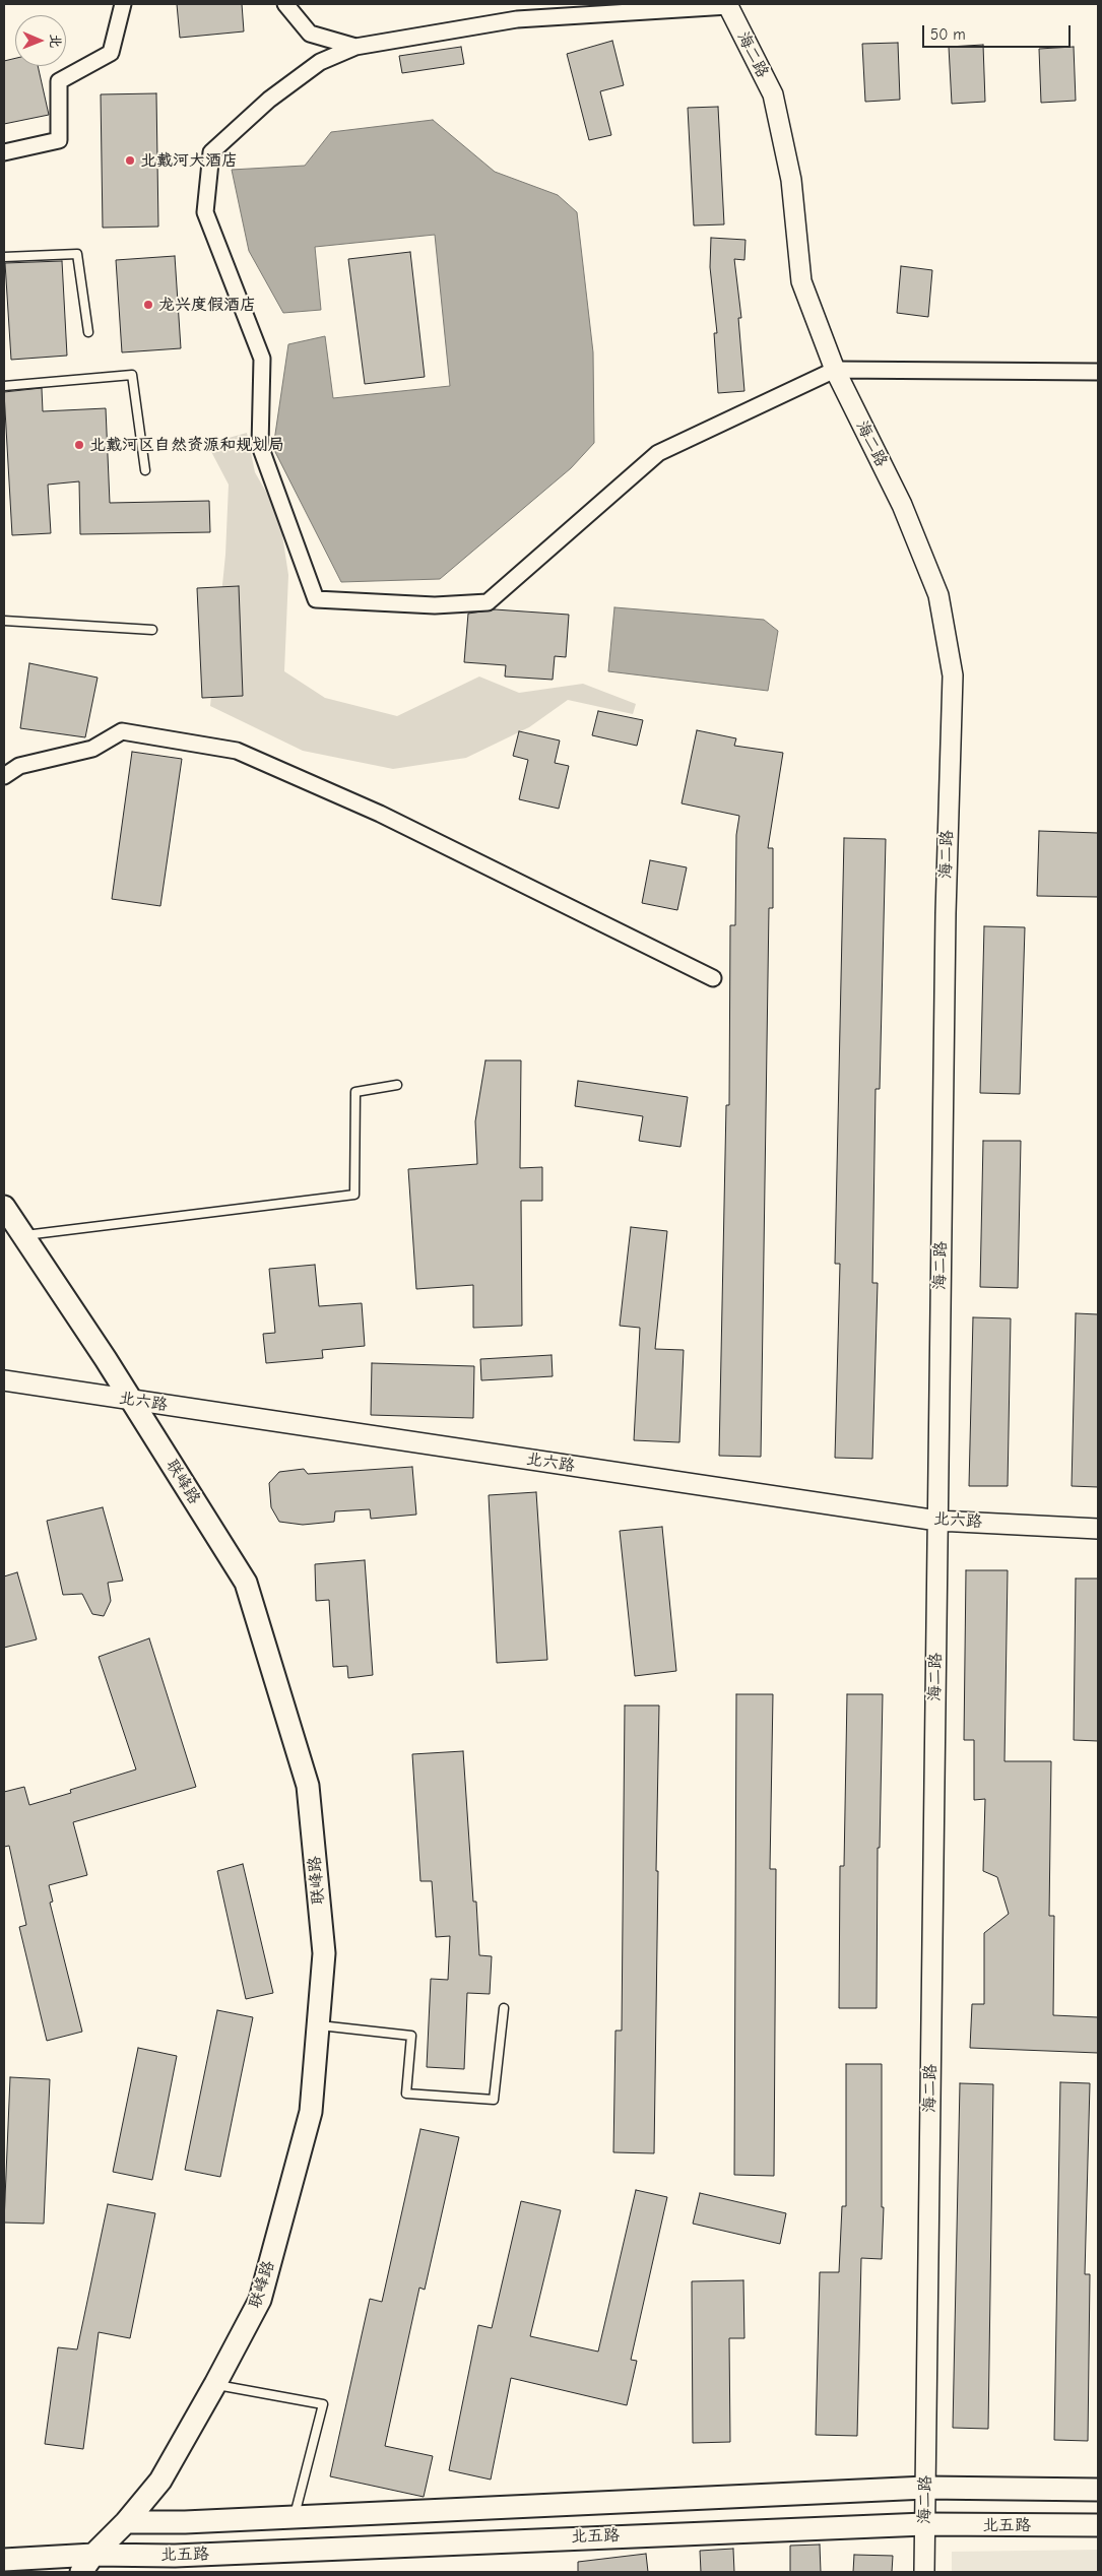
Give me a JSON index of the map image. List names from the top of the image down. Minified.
{"streets":{"main road":["联峰路","北五路"],"street":["海二路","北六路"]},"crossings":[["海二路","北六路"],["海二路","北五路"],["北六路","联峰路"],["联峰路","北五路"]],"places":["北戴河大酒店","龙兴度假酒店","北戴河区自然资源和规划局"],"scale_bar":"50 m","north":"right"}
